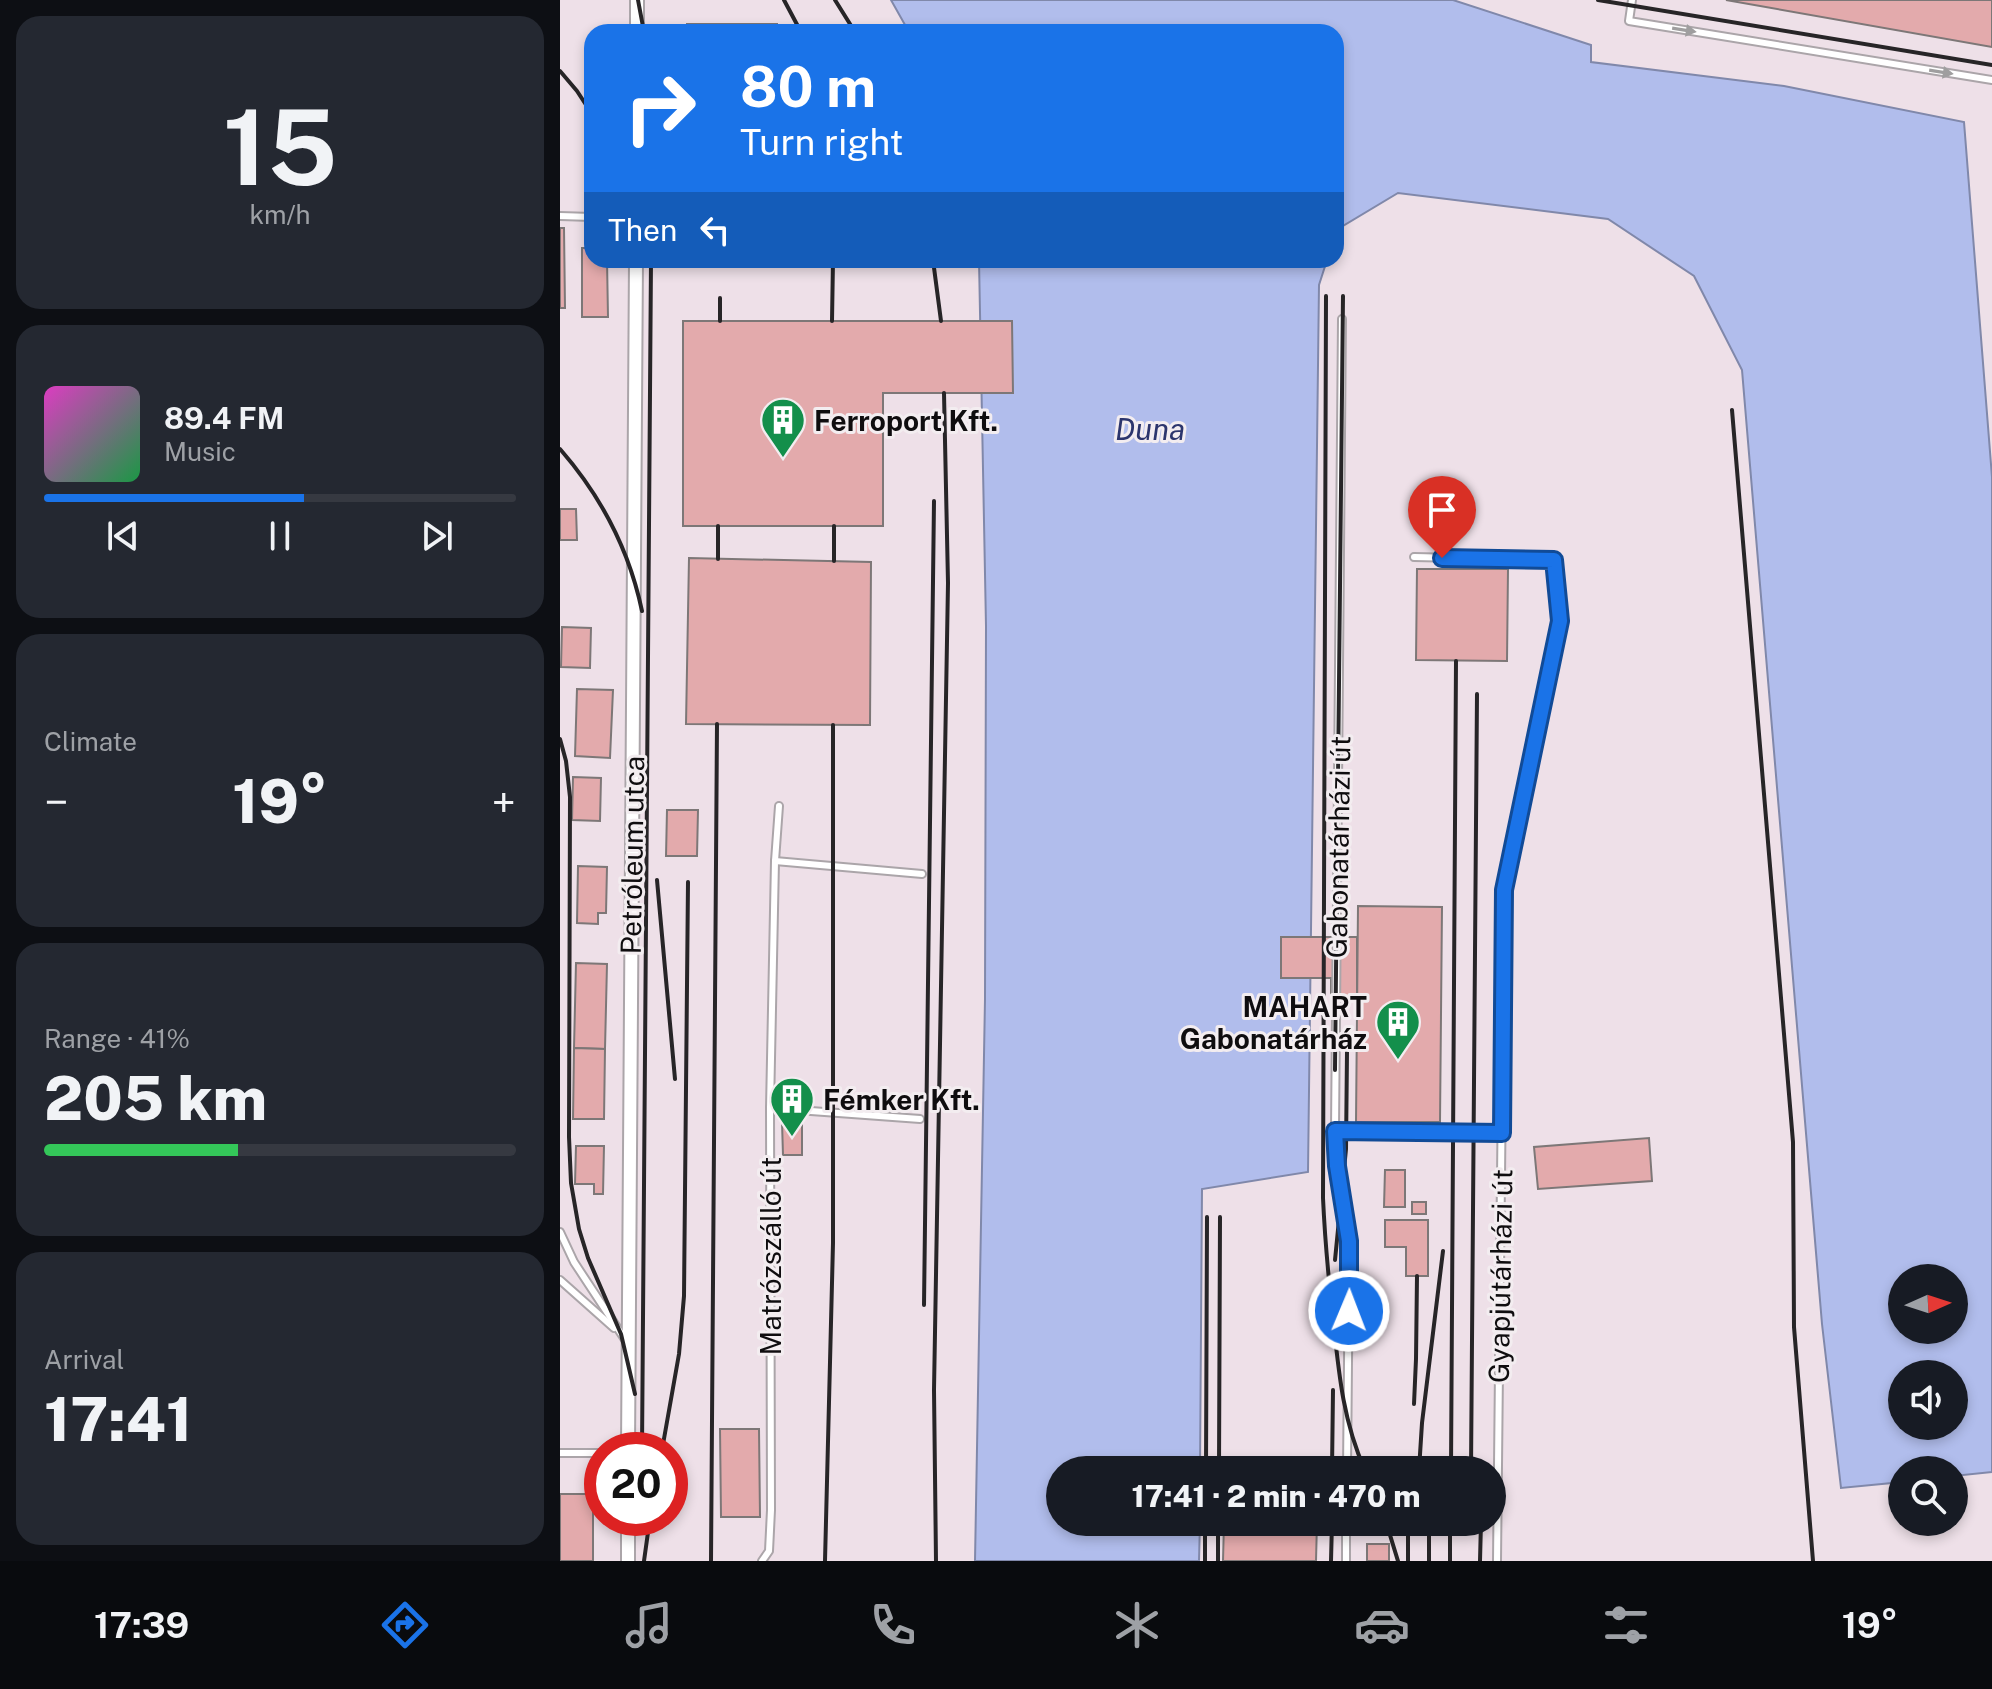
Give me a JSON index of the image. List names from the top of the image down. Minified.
{"streets":{"street":["Petróleum utca"],"lane":["Gabonatárházi út","Matrózszálló út","Gyapjútárházi út"]},"water":["Duna"],"places":{"building":["Ferroport Kft.","MAHART Gabonatárház","Fémker Kft."]},"north":"right","page":{"tile":[["15","km/h"],"Climate",["Range · 41%","205 km"],["Arrival","17:41"]],"turn":["80 m","Turn right"],"then":"Then","song":["89.4 FM","Music"],"heat":["−","19°","+"],"limit":"20","trip":"17:41 · 2 min · 470 m","tabs":["17:39","19°"]}}
